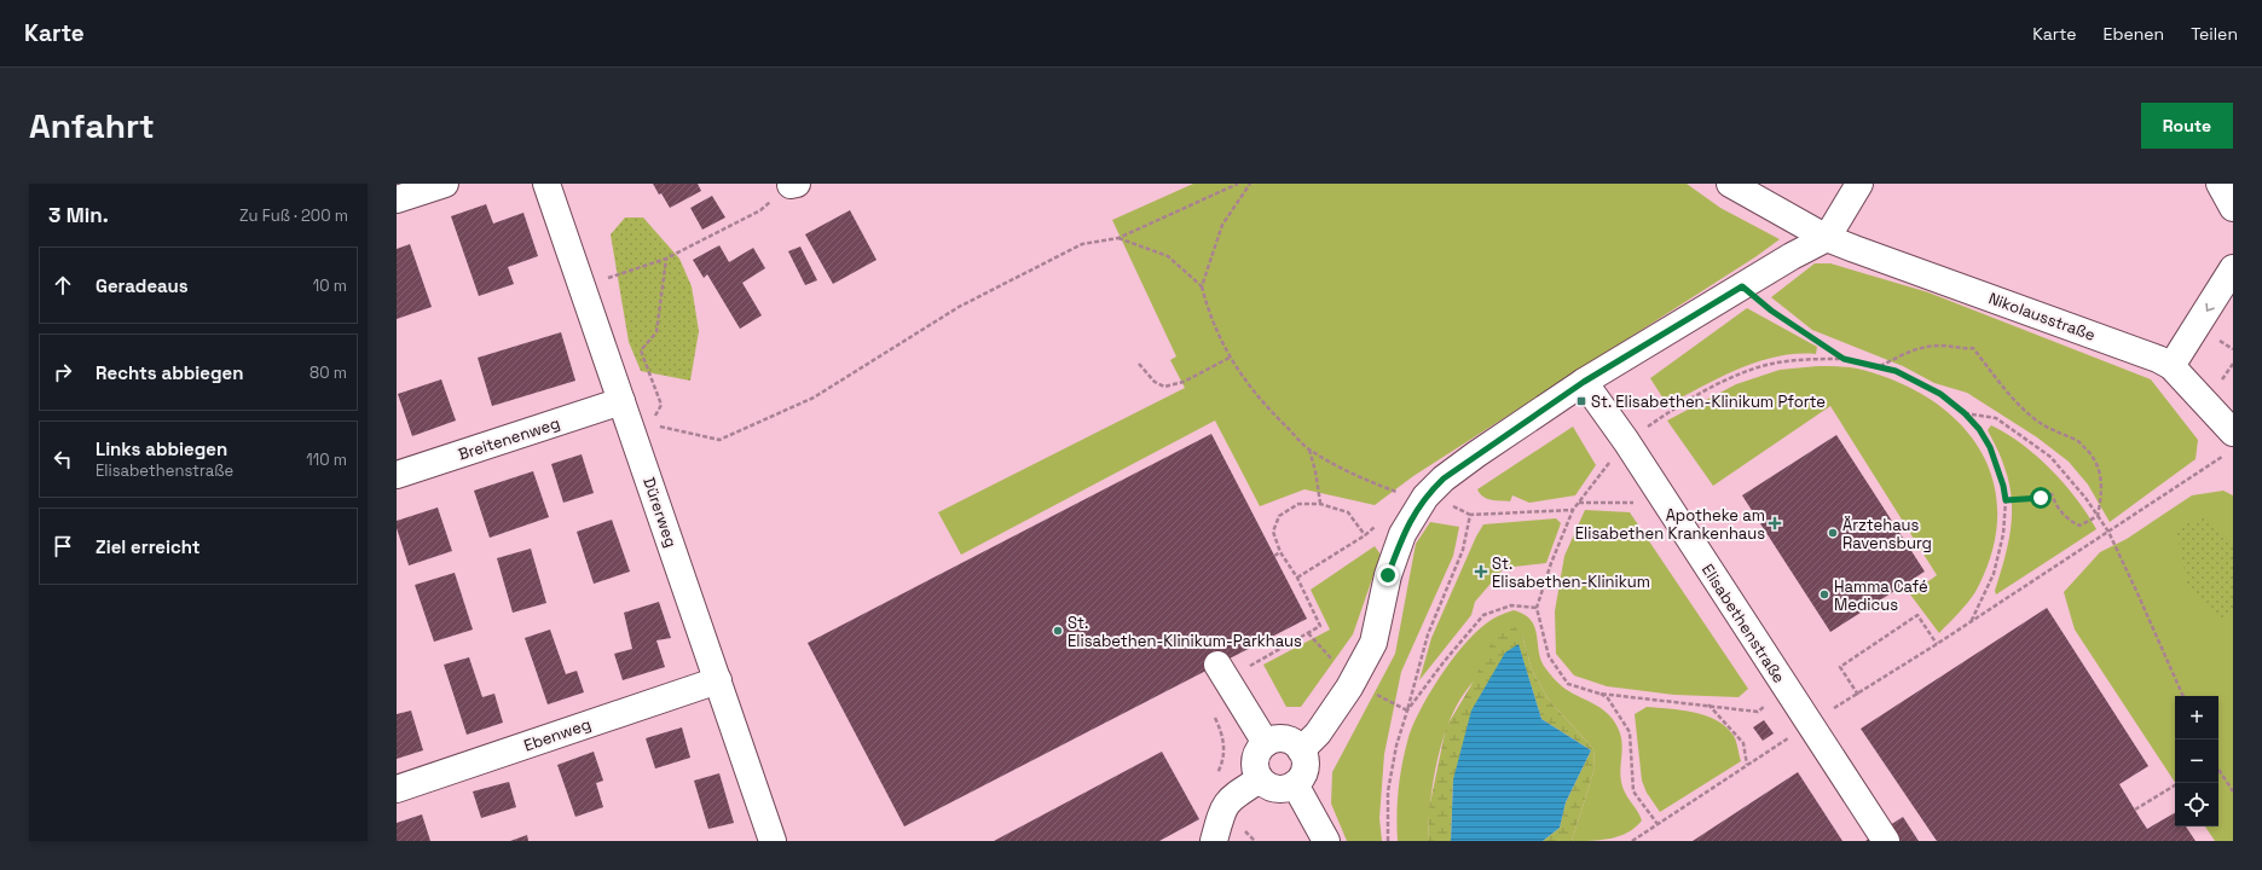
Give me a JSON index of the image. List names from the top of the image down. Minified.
{"streets":{"street":["Nikolausstraße","Breitenenweg","Dürerweg","Elisabethenstraße","Ebenweg"]},"crossings":[["Breitenenweg","Dürerweg"],["Dürerweg","Ebenweg"]],"places":{"transit":["St. Elisabethen-Klinikum Pforte"],"health":["Apotheke am Elisabethen Krankenhaus","St. Elisabethen-Klinikum"],"other":["Ärztehaus Ravensburg","Hamma Café Medicus","St. Elisabethen-Klinikum-Parkhaus"]},"page":{"header":"Karte","nav":["Karte","Ebenen","Teilen"],"buttons":"Route","title":"Anfahrt","heading":["3 Min.","Zu Fuß · 200 m"],"list":[["Geradeaus","10 m"],["Rechts abbiegen","80 m"],["Links abbiegen","Elisabethenstraße","110 m"],"Ziel erreicht"],"map_buttons":["+","−"]}}
